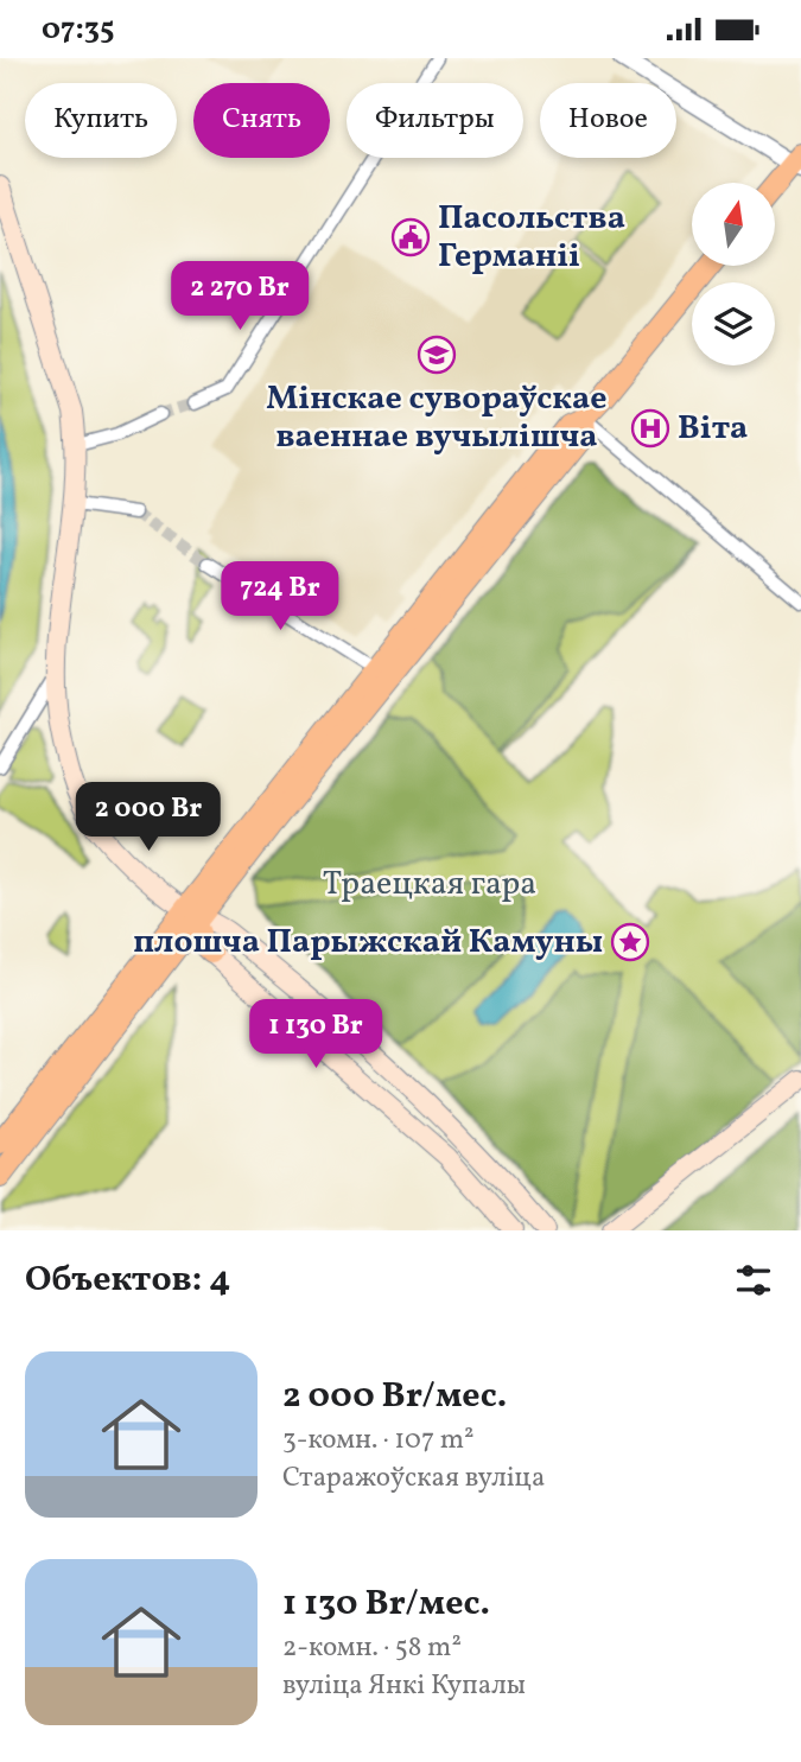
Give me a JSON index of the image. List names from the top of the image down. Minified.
{"parks":["Траецкая гара"],"places":{"public building":["Пасольства Германіі"],"school or university":["Мінскае сувораўскае ваеннае вучылішча"],"hospital":["Віта"],"place":["плошча Парыжскай Камуны"]},"north":"top","page":{"status":"07:35","chip":["Купить","Снять","Фильтры","Новое"],"price":["2 270 Br","724 Br","2 000 Br","1 130 Br"],"heading":"Объектов: 4","list":[{"name":"2 000 Br/мес.","note":"3-комн. · 107 m² · Старажоўская вуліца"},{"name":"1 130 Br/мес.","note":"2-комн. · 58 m² · вуліца Янкі Купалы"}]}}
